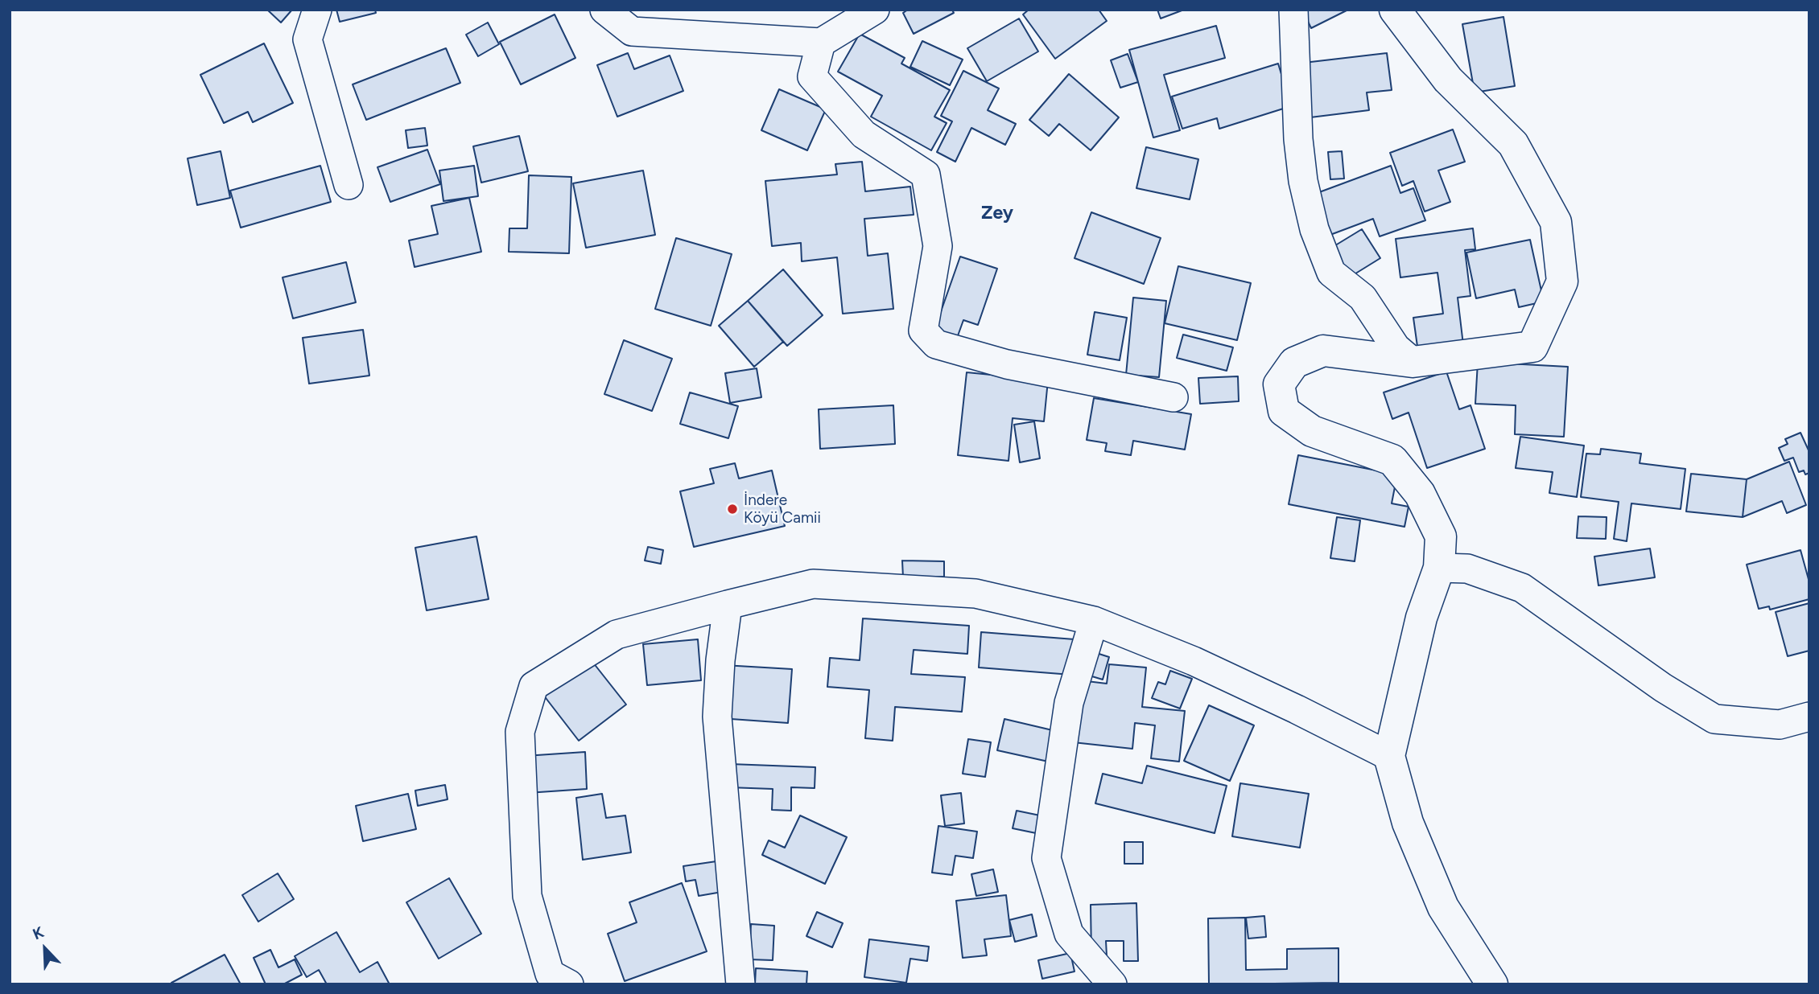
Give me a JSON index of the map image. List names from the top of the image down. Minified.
{"districts":["Zey"],"places":["İndere Köyü Camii"],"north":"top left"}
